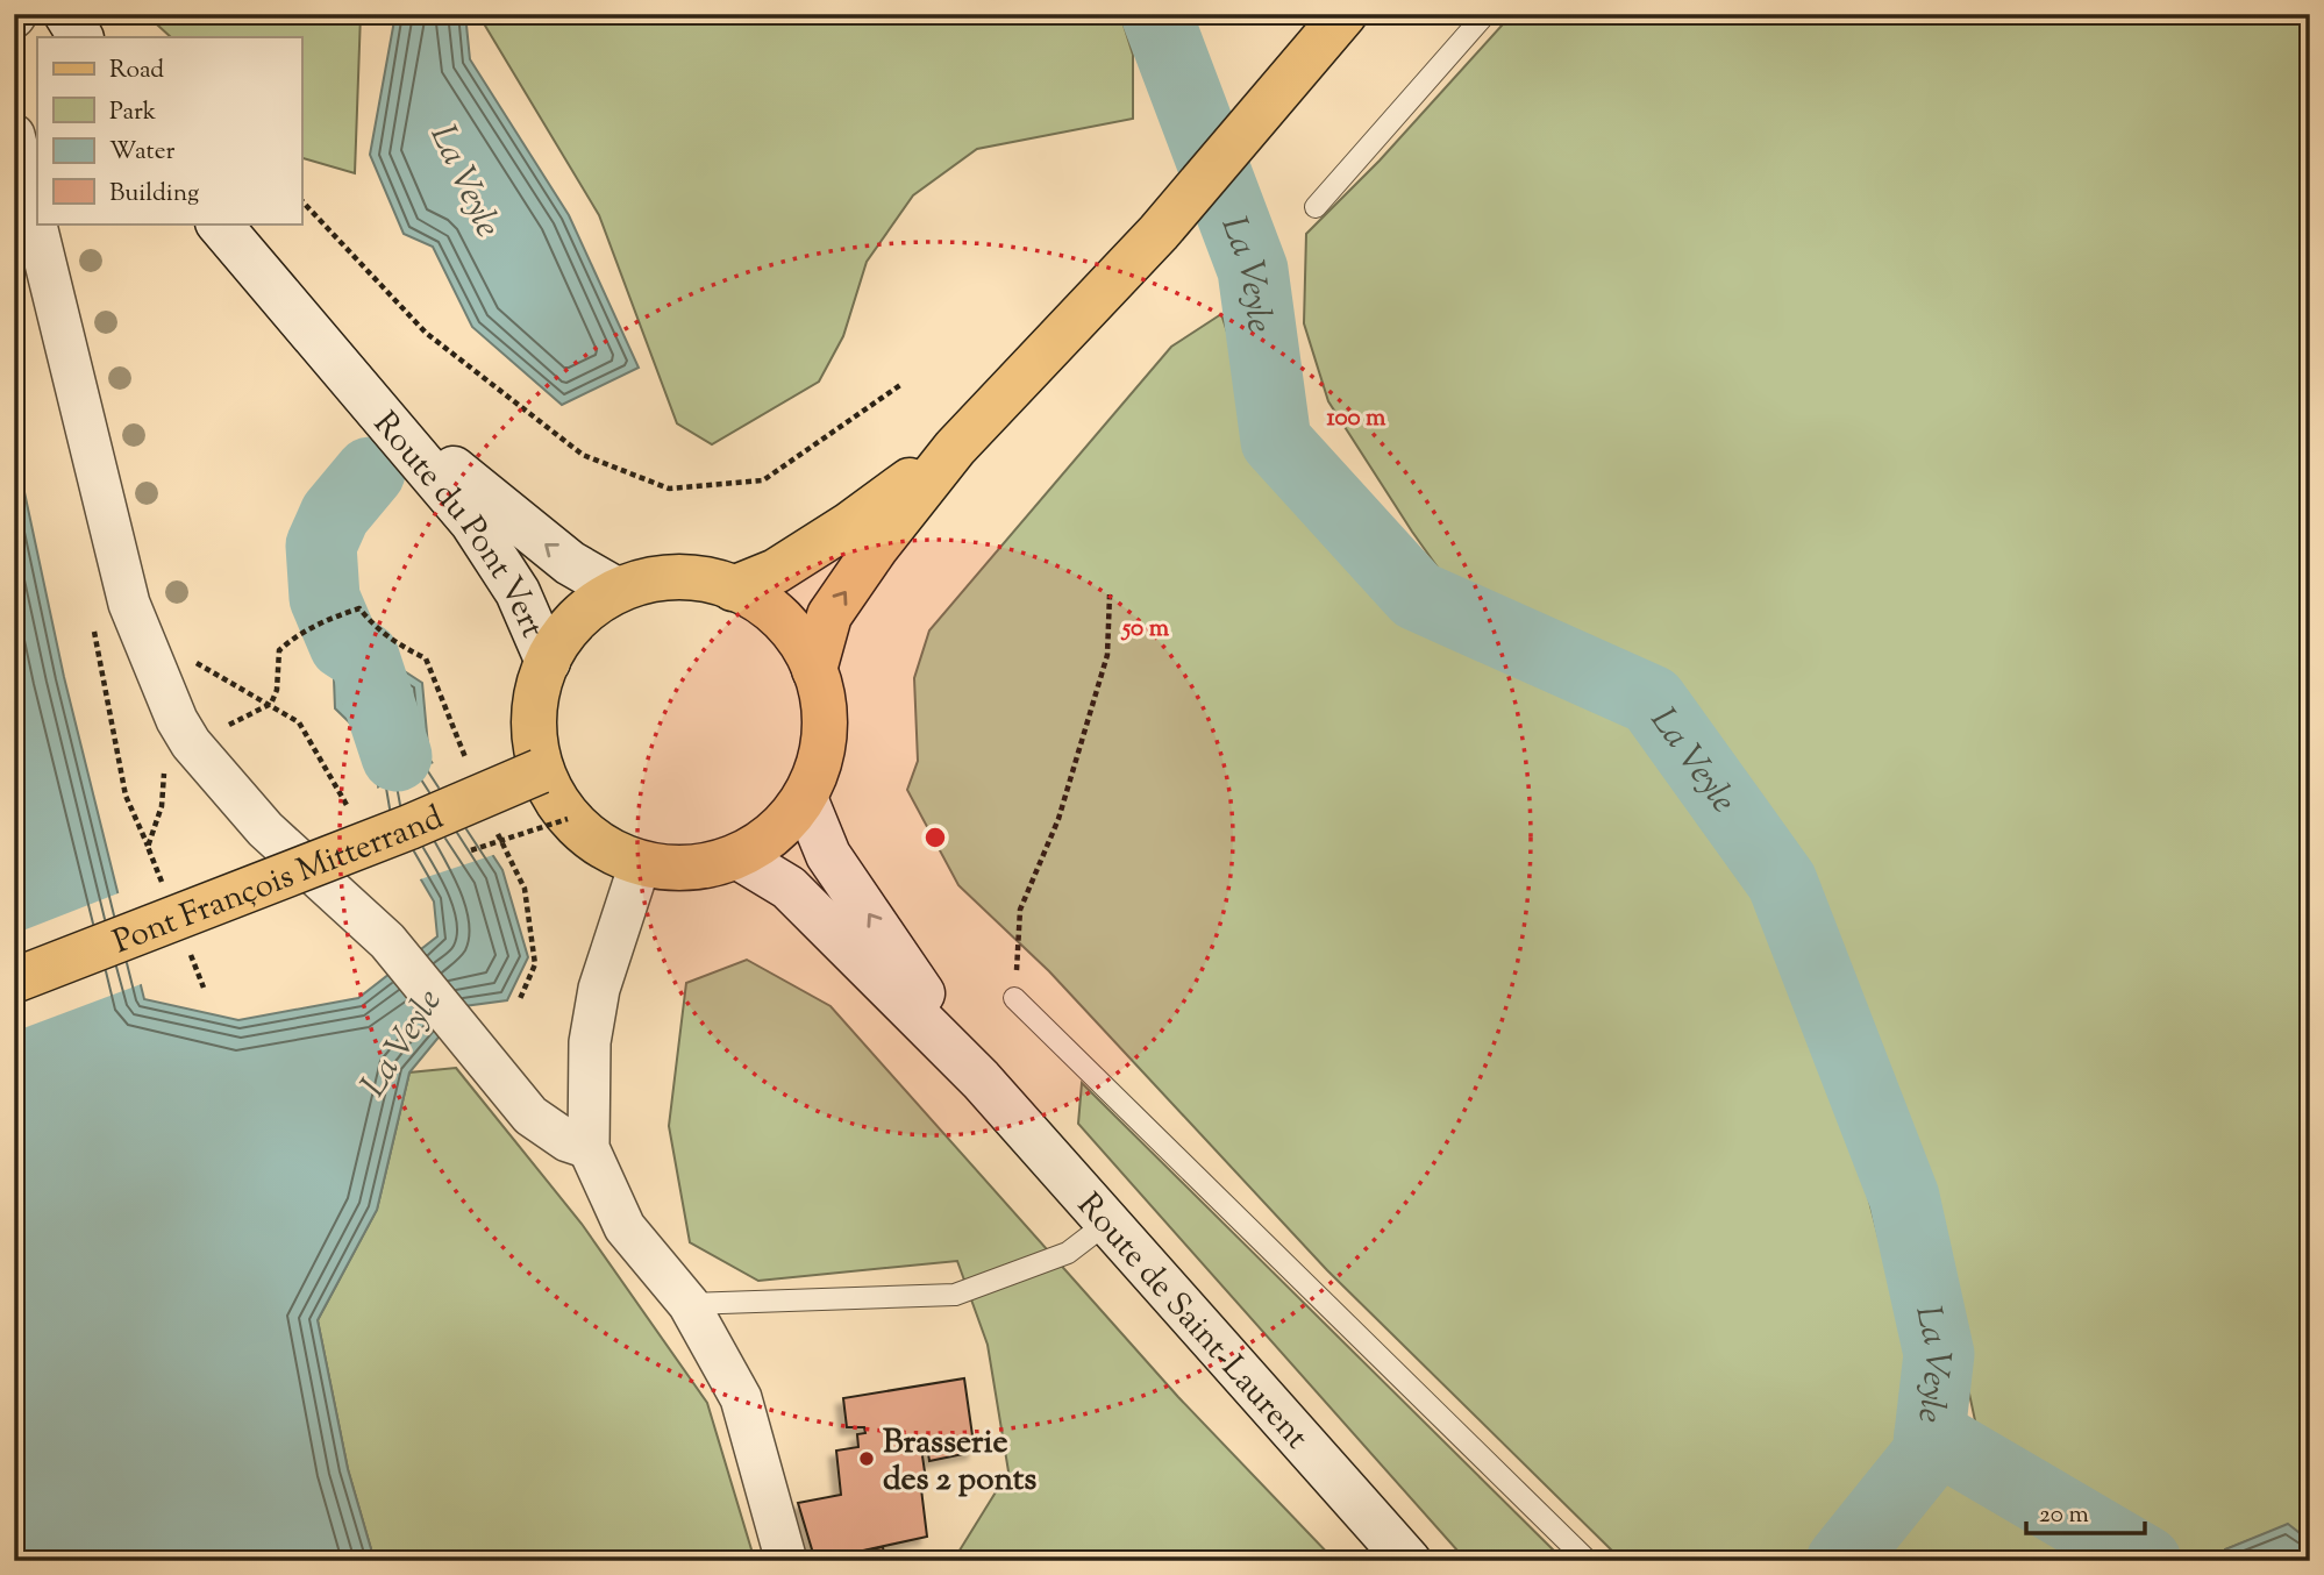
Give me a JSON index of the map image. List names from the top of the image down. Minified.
{"streets":{"main road":["Route du Pont Vert","Pont François Mitterrand","Route de Saint-Laurent"]},"water":["La Veyle"],"places":["Brasserie des 2 ponts"],"legend":["Road","Park","Water","Building"],"scale_bar":"20 m","rings":["100 m","50 m"]}
